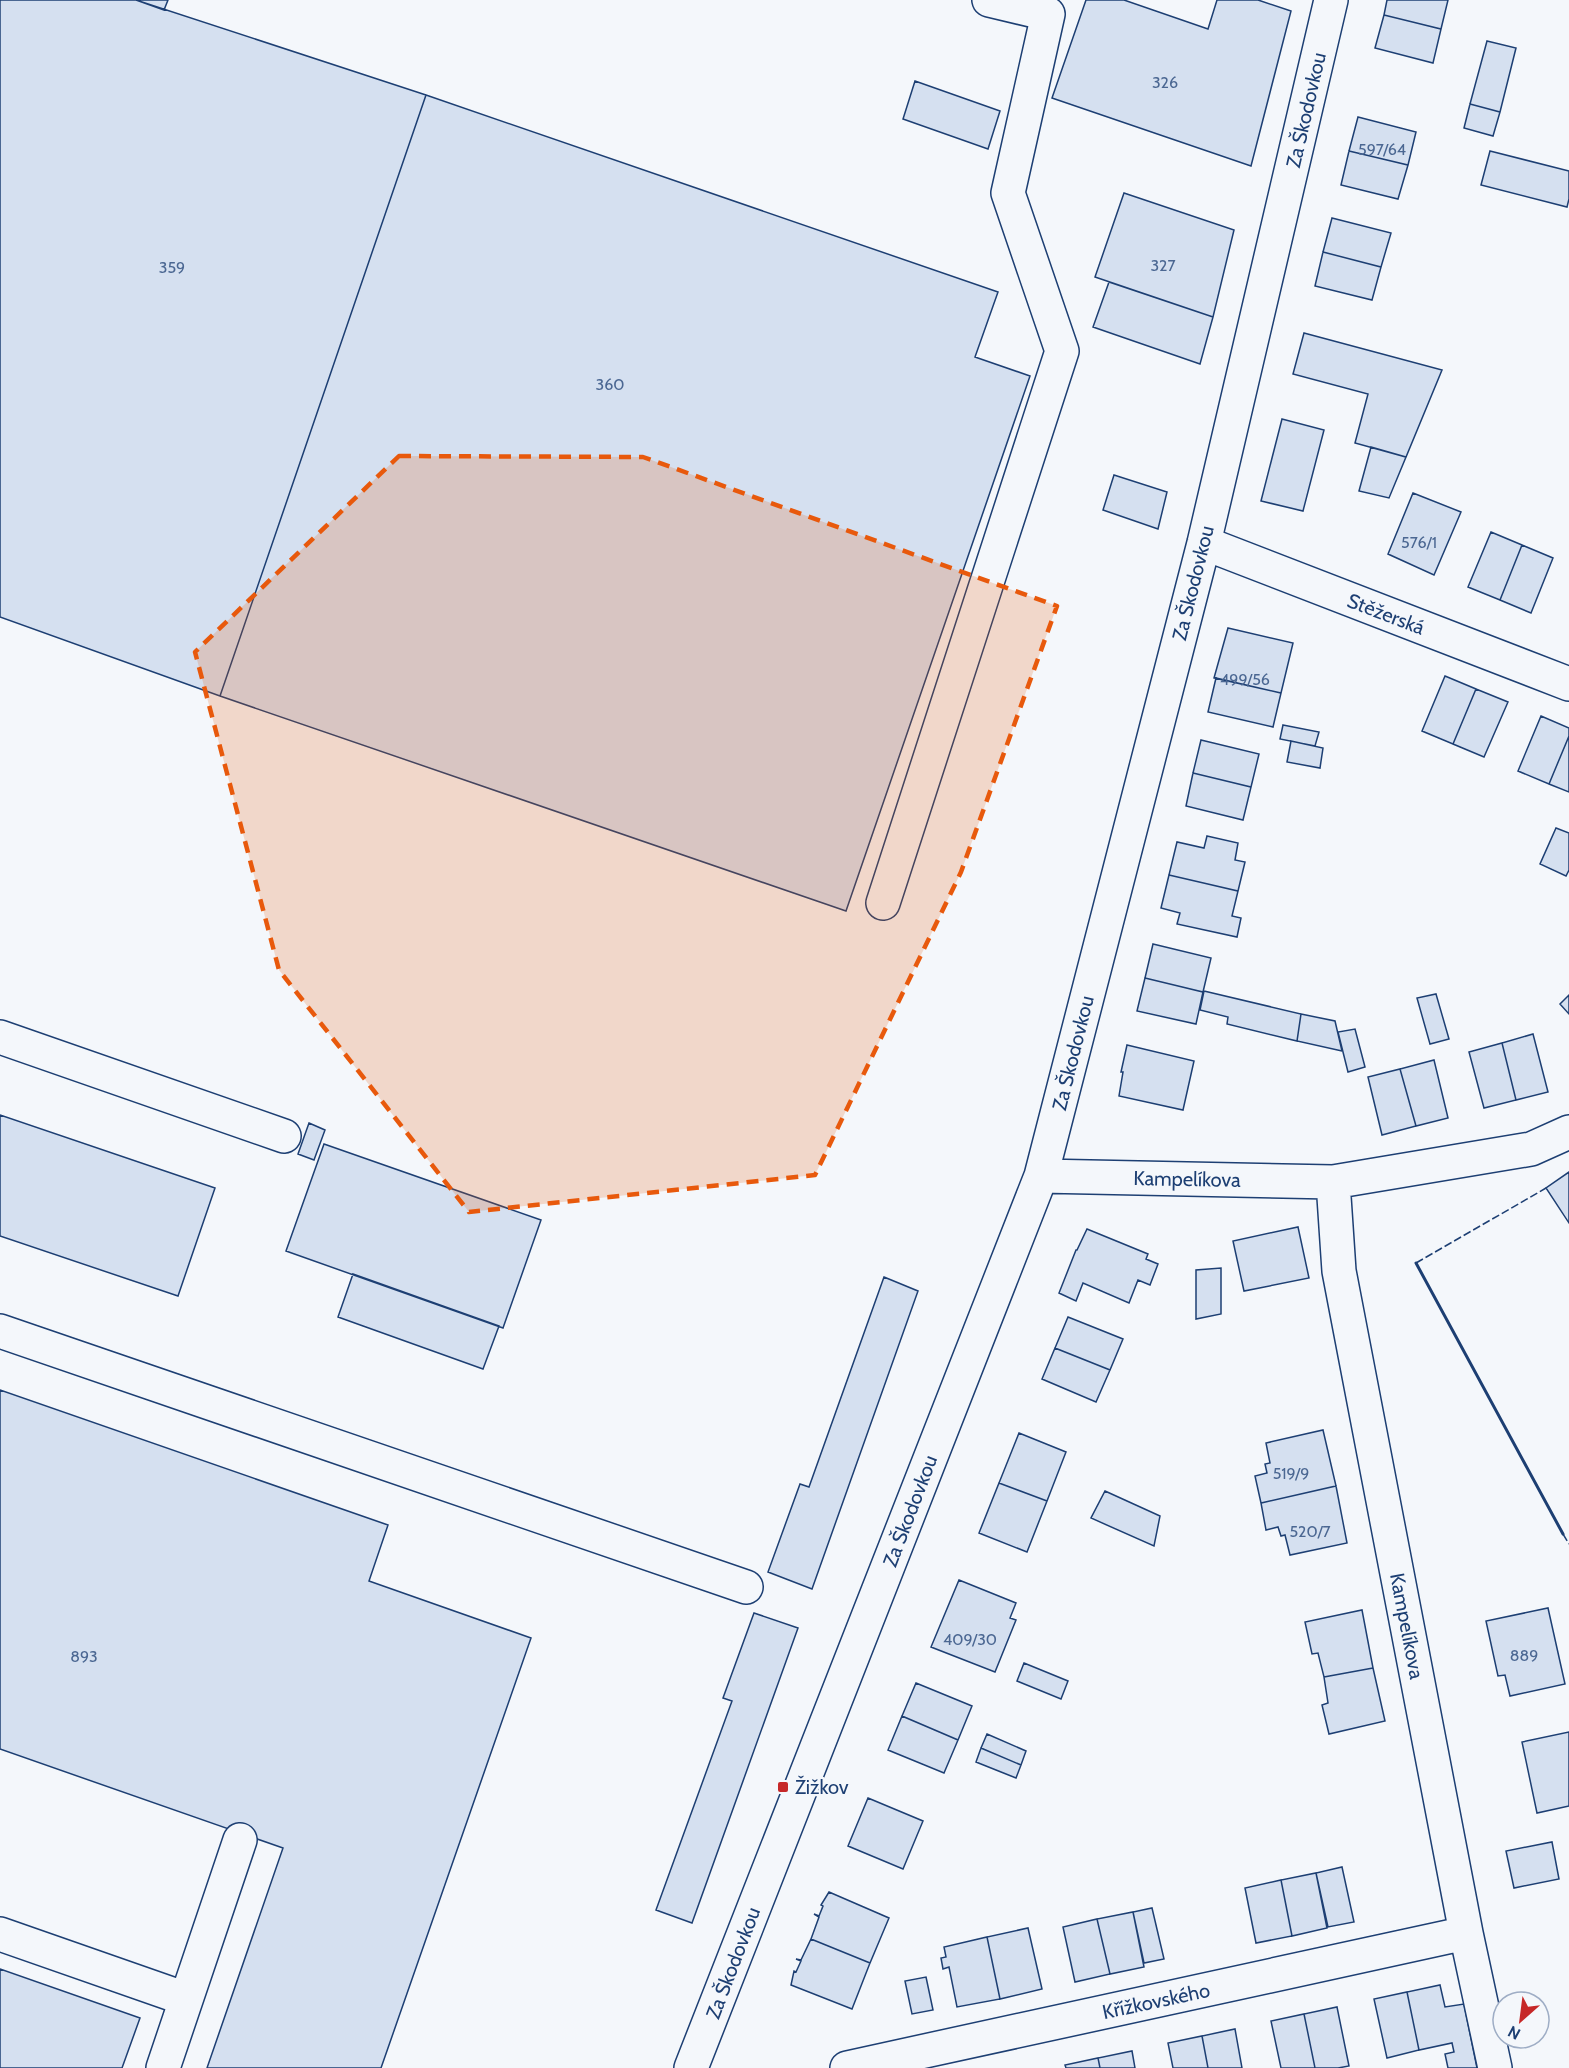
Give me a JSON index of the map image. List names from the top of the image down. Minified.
{"streets":{"street":["Za Škodovkou","Stěžerská","Kampelíkova","Křížkovského"]},"crossings":[["Za Škodovkou","Stěžerská"],["Za Škodovkou","Kampelíkova"],["Kampelíkova","Křížkovského"]],"places":{"transit":["Žižkov"]},"house_numbers":["326","597/64","327","359","360","576/1","499/56","519/9","520/7","409/30","889","893"],"north":"bottom left"}
